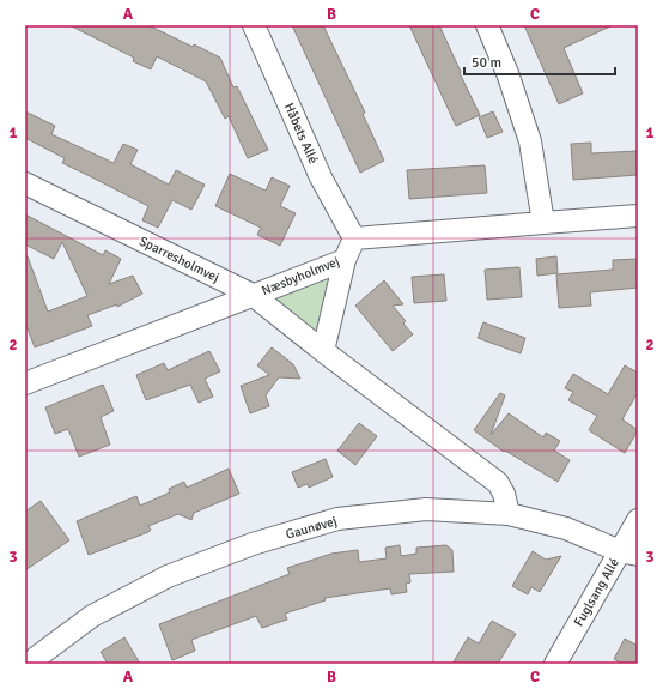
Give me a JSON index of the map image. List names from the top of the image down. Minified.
{"streets":{"street":["Håbets Allé","Sparresholmvej","Næsbyholmvej","Gaunøvej","Fuglsang Allé"]},"crossings":[["Håbets Allé","Næsbyholmvej"],["Sparresholmvej","Næsbyholmvej"],["Sparresholmvej","Gaunøvej"],["Gaunøvej","Fuglsang Allé"]],"scale_bar":"50 m","grid":{"columns":["A","B","C"],"rows":["1","2","3"]}}
